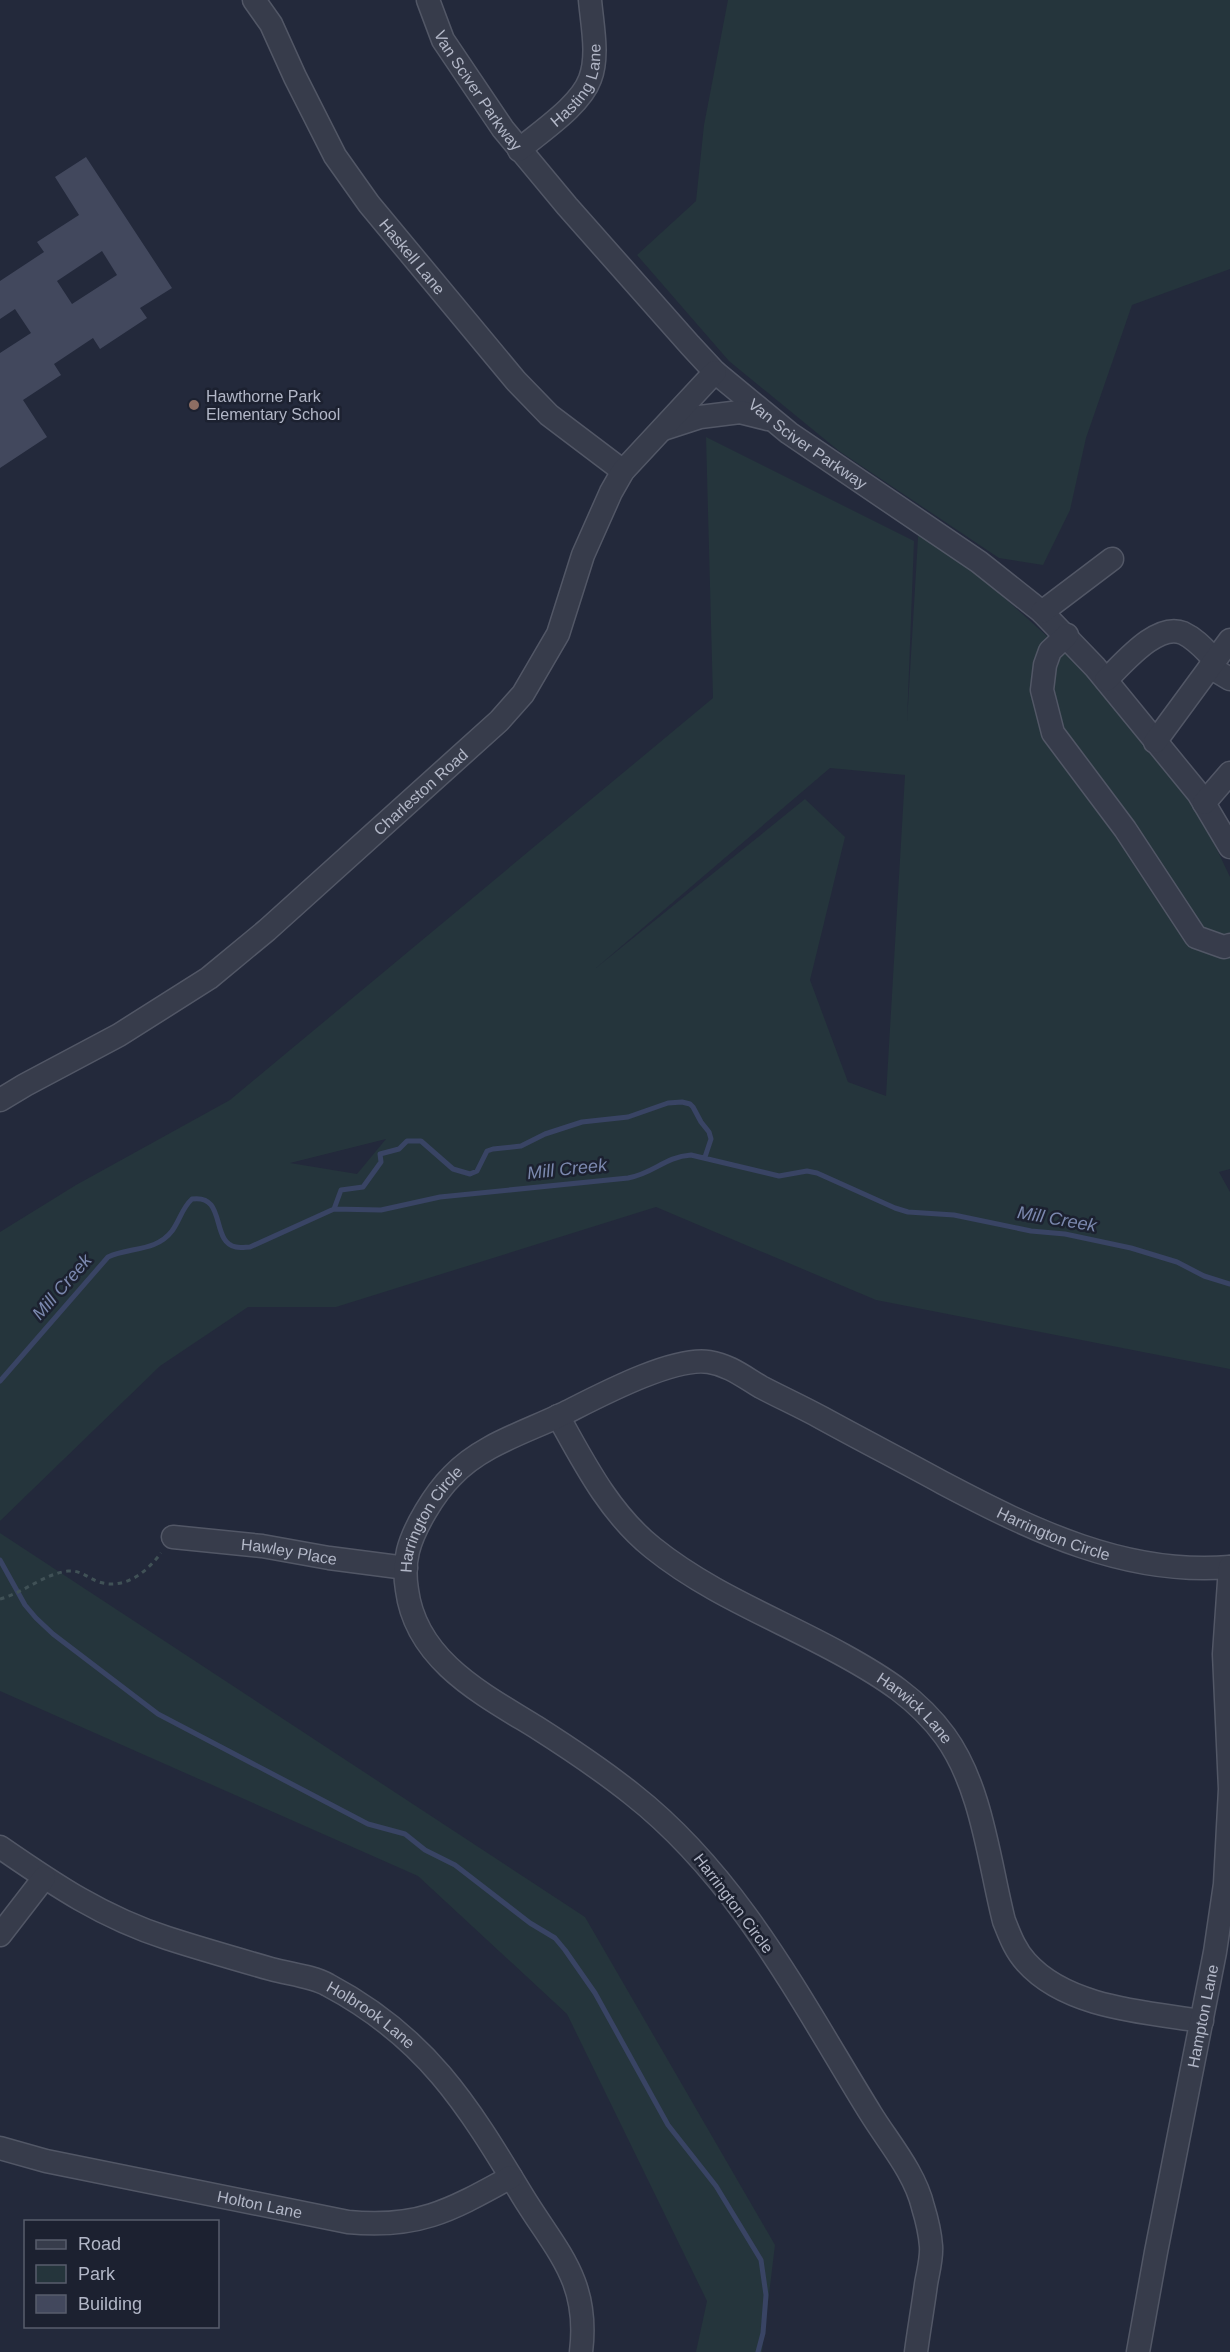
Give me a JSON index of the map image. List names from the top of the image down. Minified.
{"streets":{"street":["Hasting Lane","Van Sciver Parkway","Haskell Lane","Charleston Road","Harrington Circle","Hawley Place","Harwick Lane","Hampton Lane","Holbrook Lane","Holton Lane"]},"crossings":[["Hasting Lane","Van Sciver Parkway"],["Van Sciver Parkway","Charleston Road"],["Haskell Lane","Charleston Road"],["Harrington Circle","Hawley Place"],["Harrington Circle","Harwick Lane"],["Harrington Circle","Hampton Lane"],["Harwick Lane","Hampton Lane"],["Holbrook Lane","Holton Lane"]],"water":["Mill Creek"],"places":["Hawthorne Park Elementary School"],"legend":["Road","Park","Building"]}
